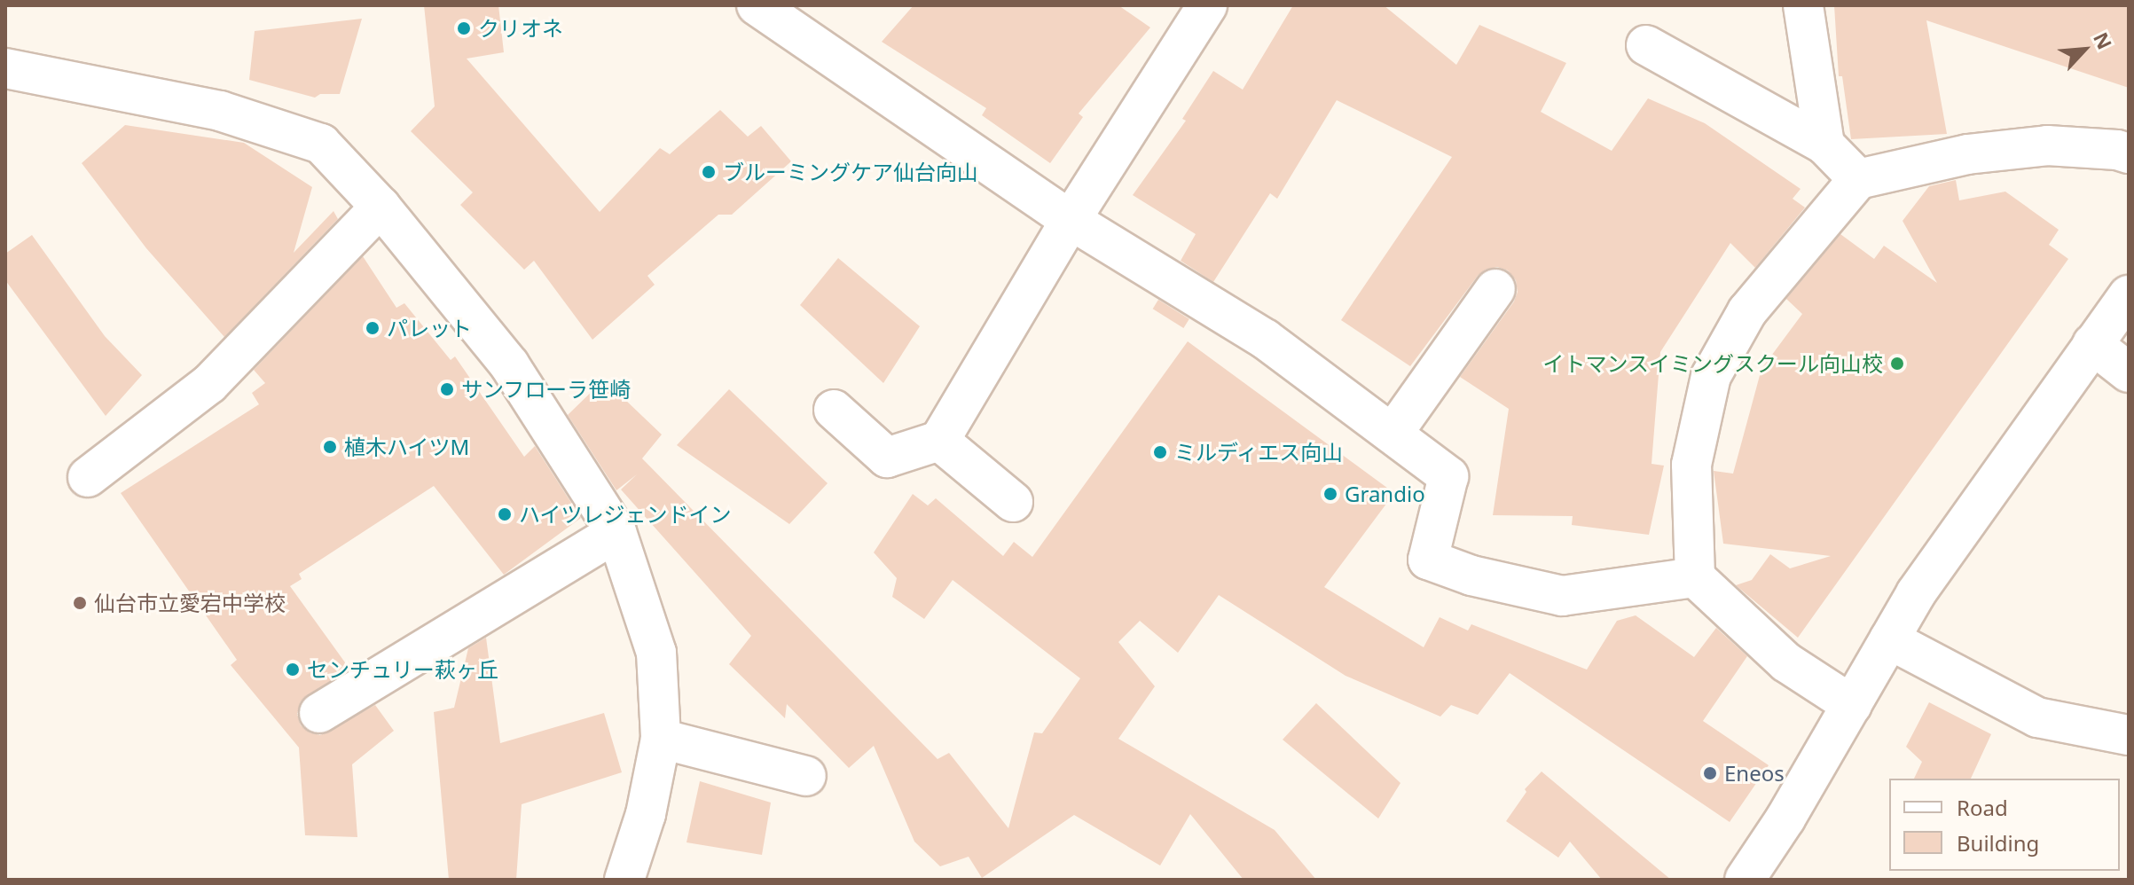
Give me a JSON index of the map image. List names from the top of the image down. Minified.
{"places":["クリオネ","ブルーミングケア仙台向山","パレット","イトマンスイミングスクール向山校","サンフローラ笹崎","植木ハイツM","ミルディエス向山","Grandio","ハイツレジェンドイン","仙台市立愛宕中学校","センチュリー萩ヶ丘","Eneos"],"legend":["Road","Building"],"north":"top right"}
